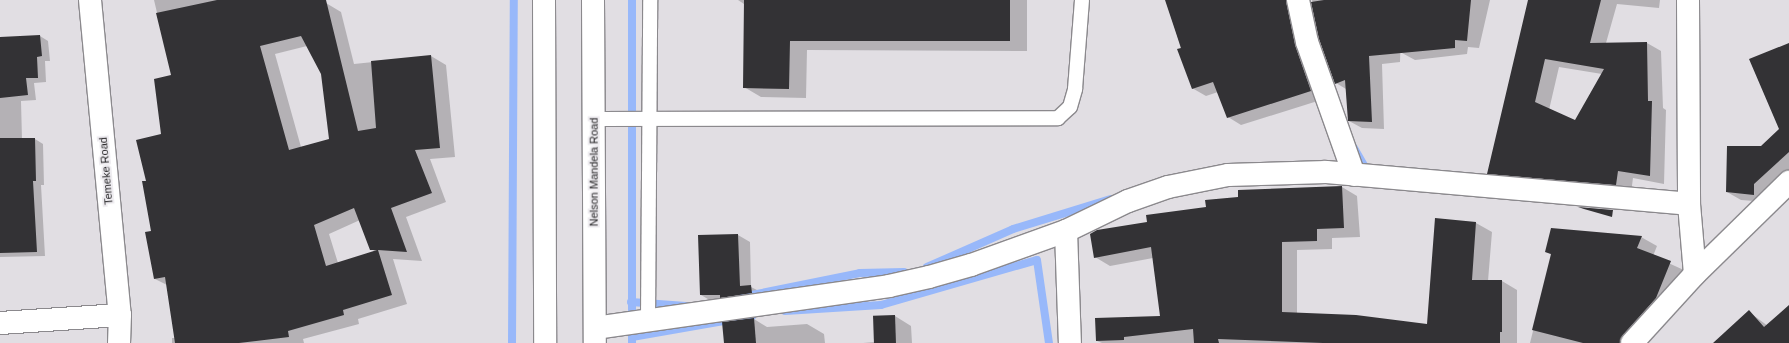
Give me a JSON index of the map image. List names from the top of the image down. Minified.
{"streets":{"street":["Temeke Road","Nelson Mandela Road"]}}
